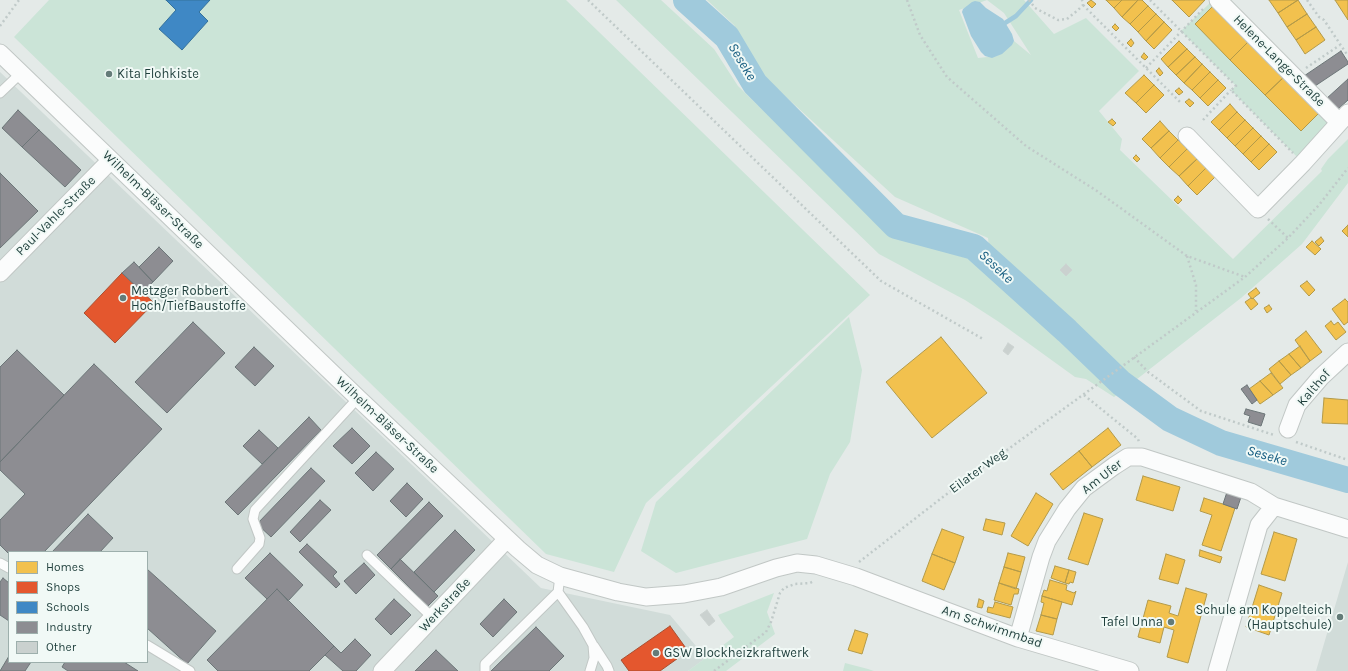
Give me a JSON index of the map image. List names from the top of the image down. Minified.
{"streets":{"street":["Helene-Lange-Straße","Wilhelm-Bläser-Straße","Paul-Vahle-Straße","Kalthof","Am Ufer","Werkstraße","Am Schwimmbad"],"path":["Eilater Weg"]},"crossings":[["Wilhelm-Bläser-Straße","Paul-Vahle-Straße"],["Wilhelm-Bläser-Straße","Werkstraße"],["Wilhelm-Bläser-Straße","Am Schwimmbad"],["Am Ufer","Am Schwimmbad"]],"water":["Seseke"],"places":["Kita Flohkiste","Metzger Robbert Hoch/TiefBaustoffe","Schule am Koppelteich (Hauptschule)","Tafel Unna","GSW Blockheizkraftwerk"],"legend":["Homes","Shops","Schools","Industry","Other"]}
